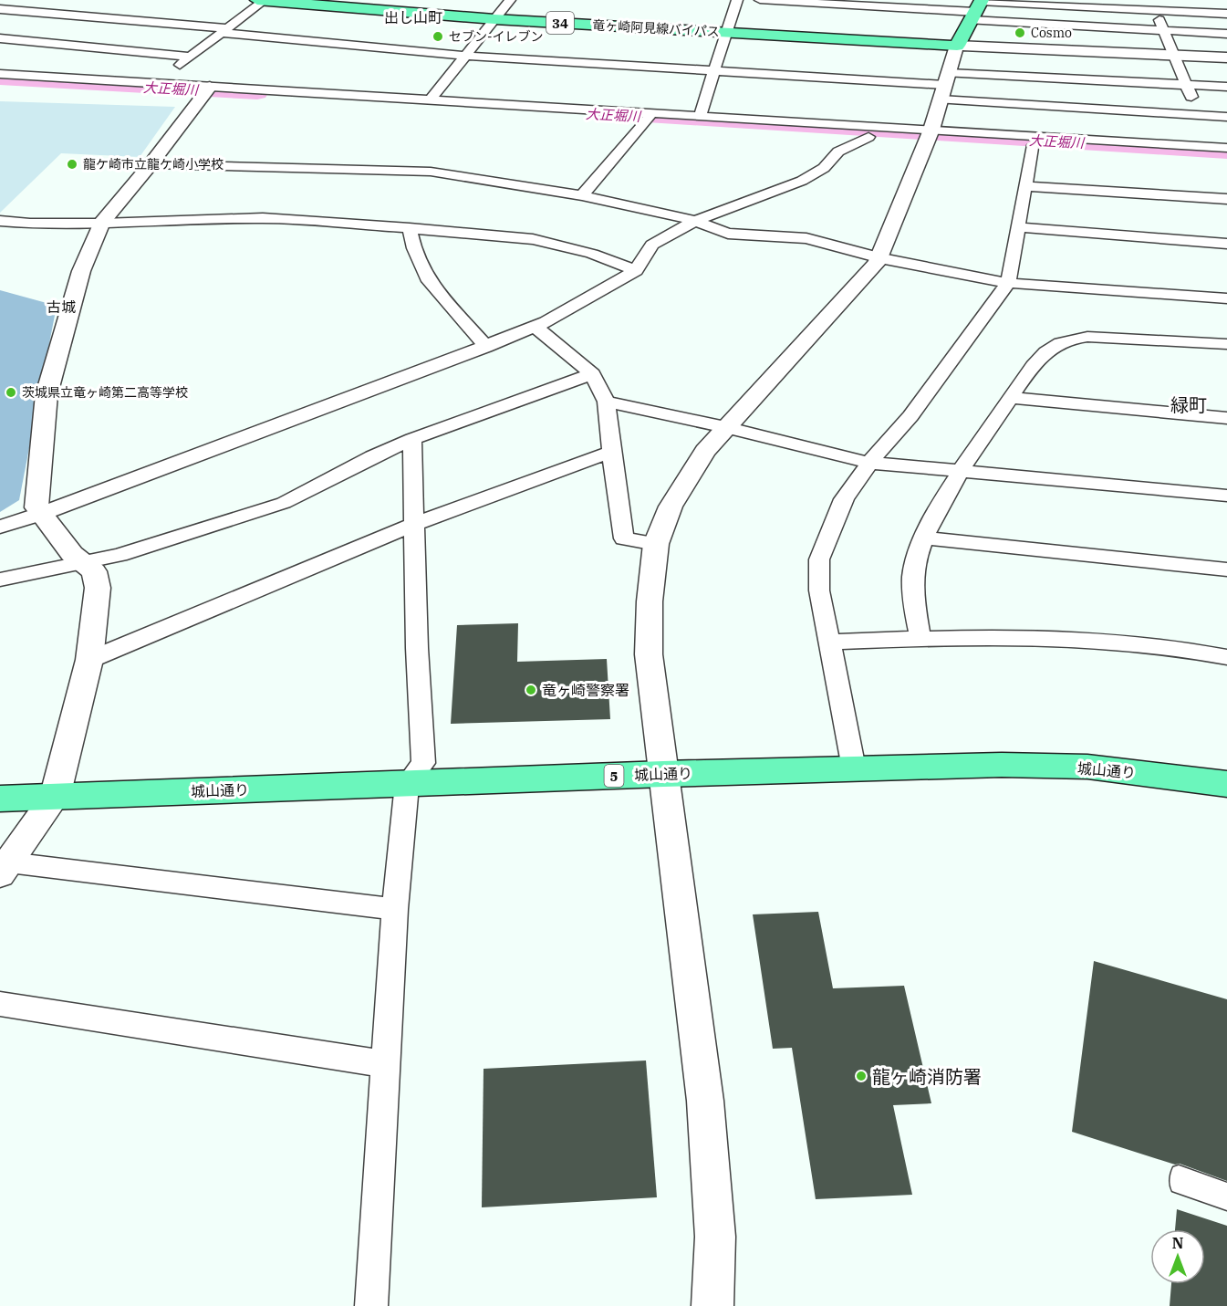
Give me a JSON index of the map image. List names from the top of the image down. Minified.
{"streets":{"main road":["34","竜ヶ崎阿見線バイパス","城山通り","5"]},"districts":["出し山町","古城","緑町"],"water":["大正堀川"],"places":["Cosmo","セブン-イレブン","龍ケ崎市立龍ケ崎小学校","茨城県立竜ヶ崎第二高等学校","竜ヶ崎警察署","龍ヶ崎消防署"],"north":"top"}
